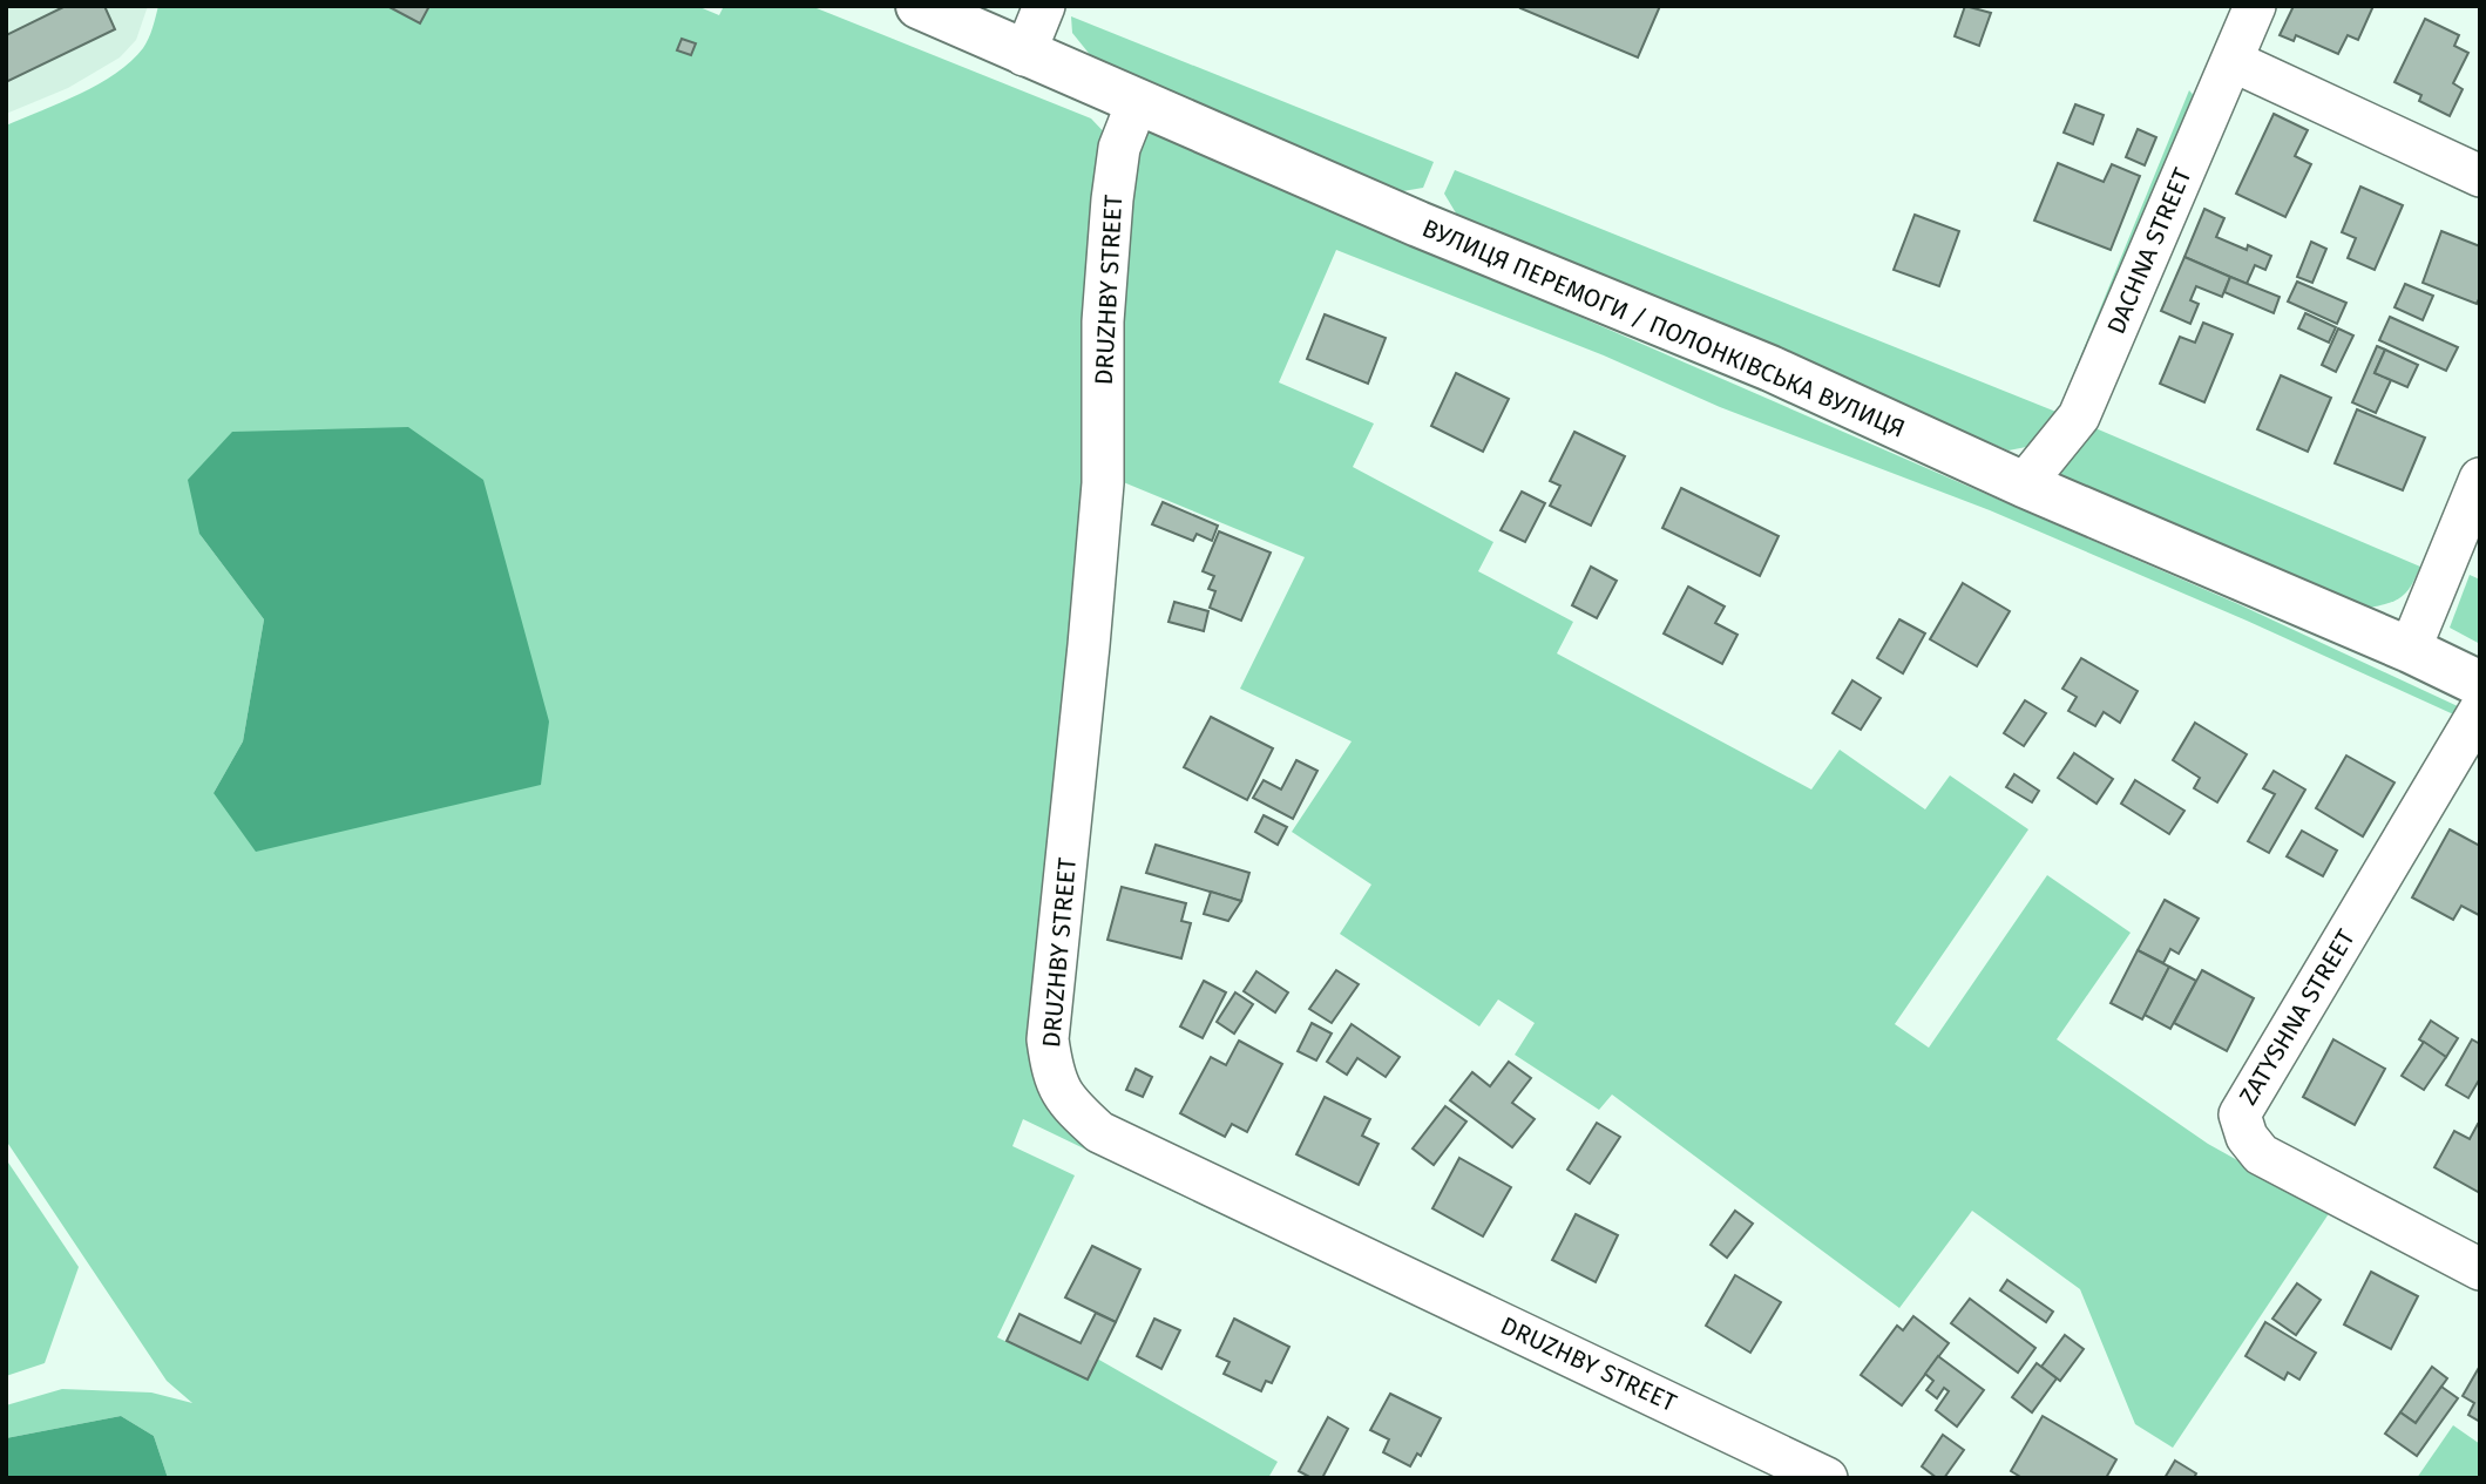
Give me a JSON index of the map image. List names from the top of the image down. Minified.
{"streets":{"main road":["ВУЛИЦЯ ПЕРЕМОГИ / ПОЛОНКІВСЬКА ВУЛИЦЯ"],"street":["DACHNA STREET","DRUZHBY STREET","ZATYSHNA STREET"]},"crossings":[["DACHNA STREET","ВУЛИЦЯ ПЕРЕМОГИ / ПОЛОНКІВСЬКА ВУЛИЦЯ"],["DRUZHBY STREET","ВУЛИЦЯ ПЕРЕМОГИ / ПОЛОНКІВСЬКА ВУЛИЦЯ"]]}
